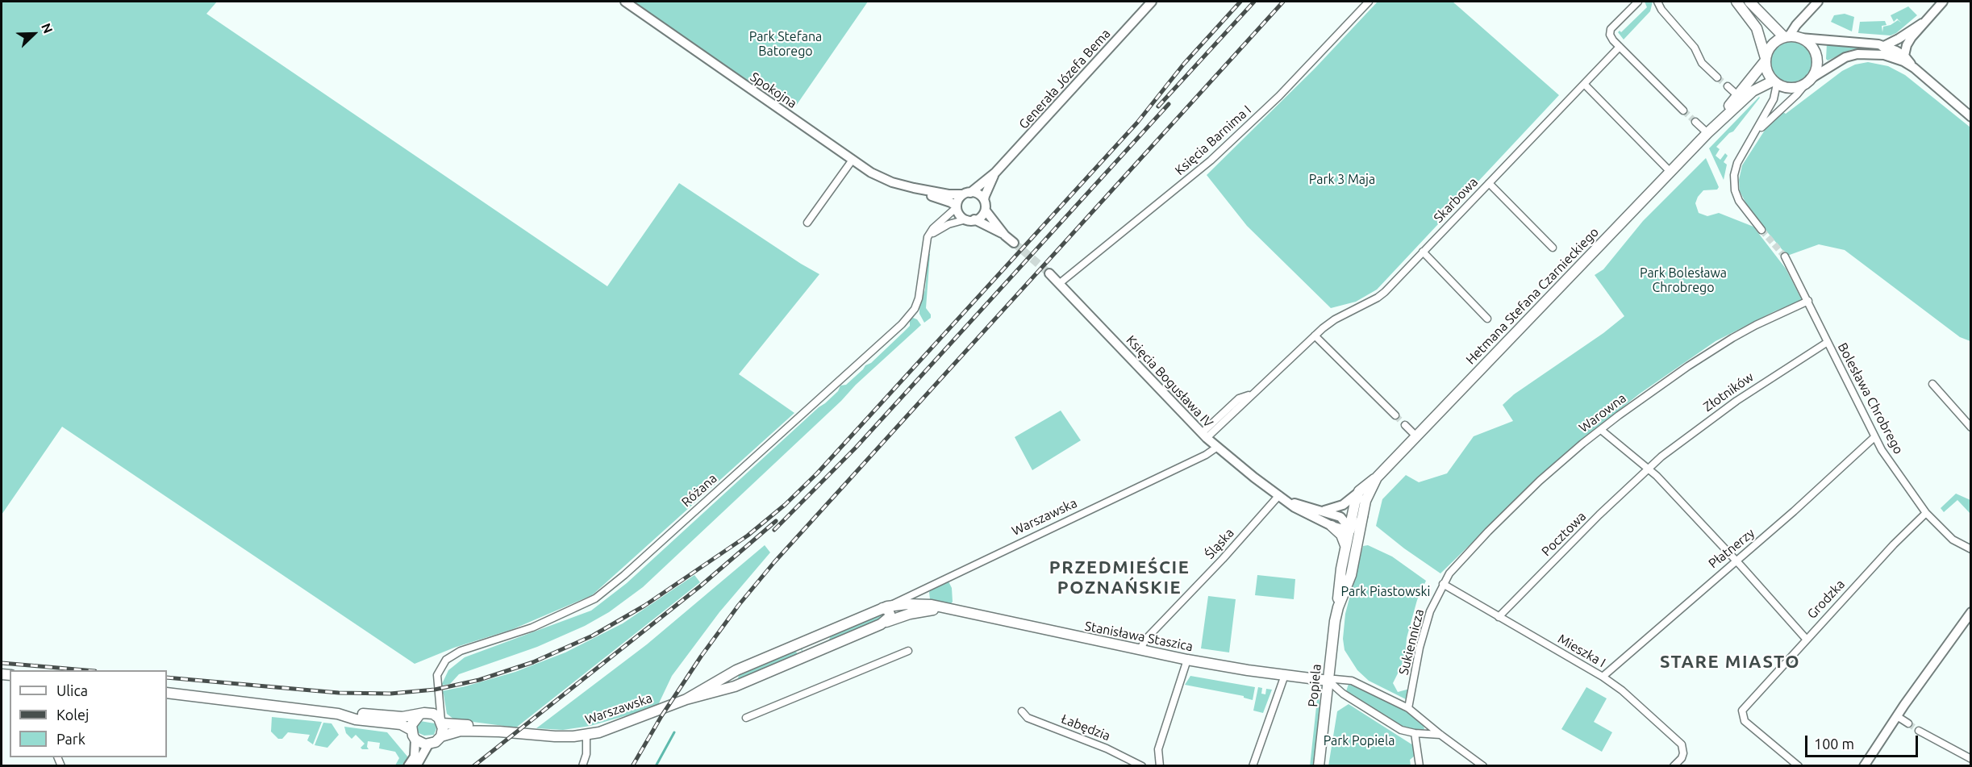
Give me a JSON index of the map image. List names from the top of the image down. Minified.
{"streets":{"main road":["Hetmana Stefana Czarnieckiego","Warszawska","Stanisława Staszica","Popiela"],"street":["Generała Józefa Bema","Spokojna","Księcia Barnima I","Skarbowa","Księcia Bogusława IV","Złotników","Bolesława Chrobrego","Warowna","Różana","Pocztowa","Śląska","Płatnerzy","Grodzka","Sukiennicza","Mieszka I","Łabędzia"]},"crossings":[["Generała Józefa Bema","Spokojna"],["Księcia Barnima I","Księcia Bogusława IV"],["Skarbowa","Księcia Bogusława IV"],["Hetmana Stefana Czarnieckiego","Popiela"],["Księcia Bogusława IV","Warszawska"],["Księcia Bogusława IV","Śląska"],["Księcia Bogusława IV","Popiela"],["Złotników","Bolesława Chrobrego"],["Złotników","Pocztowa"],["Bolesława Chrobrego","Warowna"],["Bolesława Chrobrego","Płatnerzy"],["Bolesława Chrobrego","Grodzka"],["Warowna","Sukiennicza"],["Warowna","Mieszka I"],["Różana","Warszawska"],["Warszawska","Stanisława Staszica"],["Pocztowa","Mieszka I"],["Śląska","Stanisława Staszica"],["Płatnerzy","Mieszka I"],["Stanisława Staszica","Popiela"],["Sukiennicza","Mieszka I"]],"districts":["PRZEDMIEŚCIE POZNAŃSKIE","STARE MIASTO"],"parks":["Park Stefana Batorego","Park 3 Maja","Park Bolesława Chrobrego","Park Piastowski","Park Popiela"],"legend":["Ulica","Kolej","Park"],"scale_bar":"100 m","north":"top right"}
